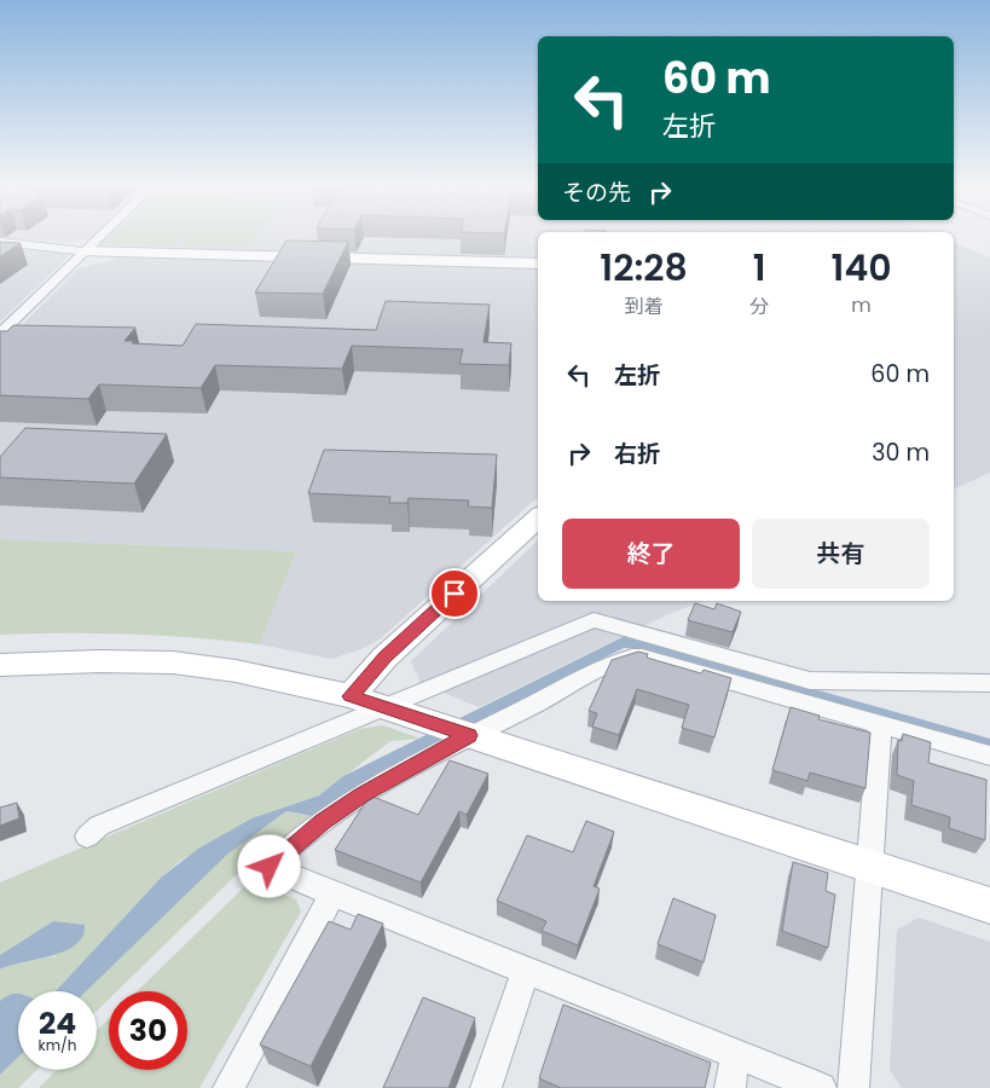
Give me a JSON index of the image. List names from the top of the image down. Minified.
{"page":{"turn":["60 m","左折"],"then":"その先","eta":["12:28","到着","1","分","140","m"],"list":[{"name":"左折","value":"60 m"},{"name":"右折","value":"30 m"}],"buttons":["終了","共有"],"speed":"24 km/h","limit":"30"}}
